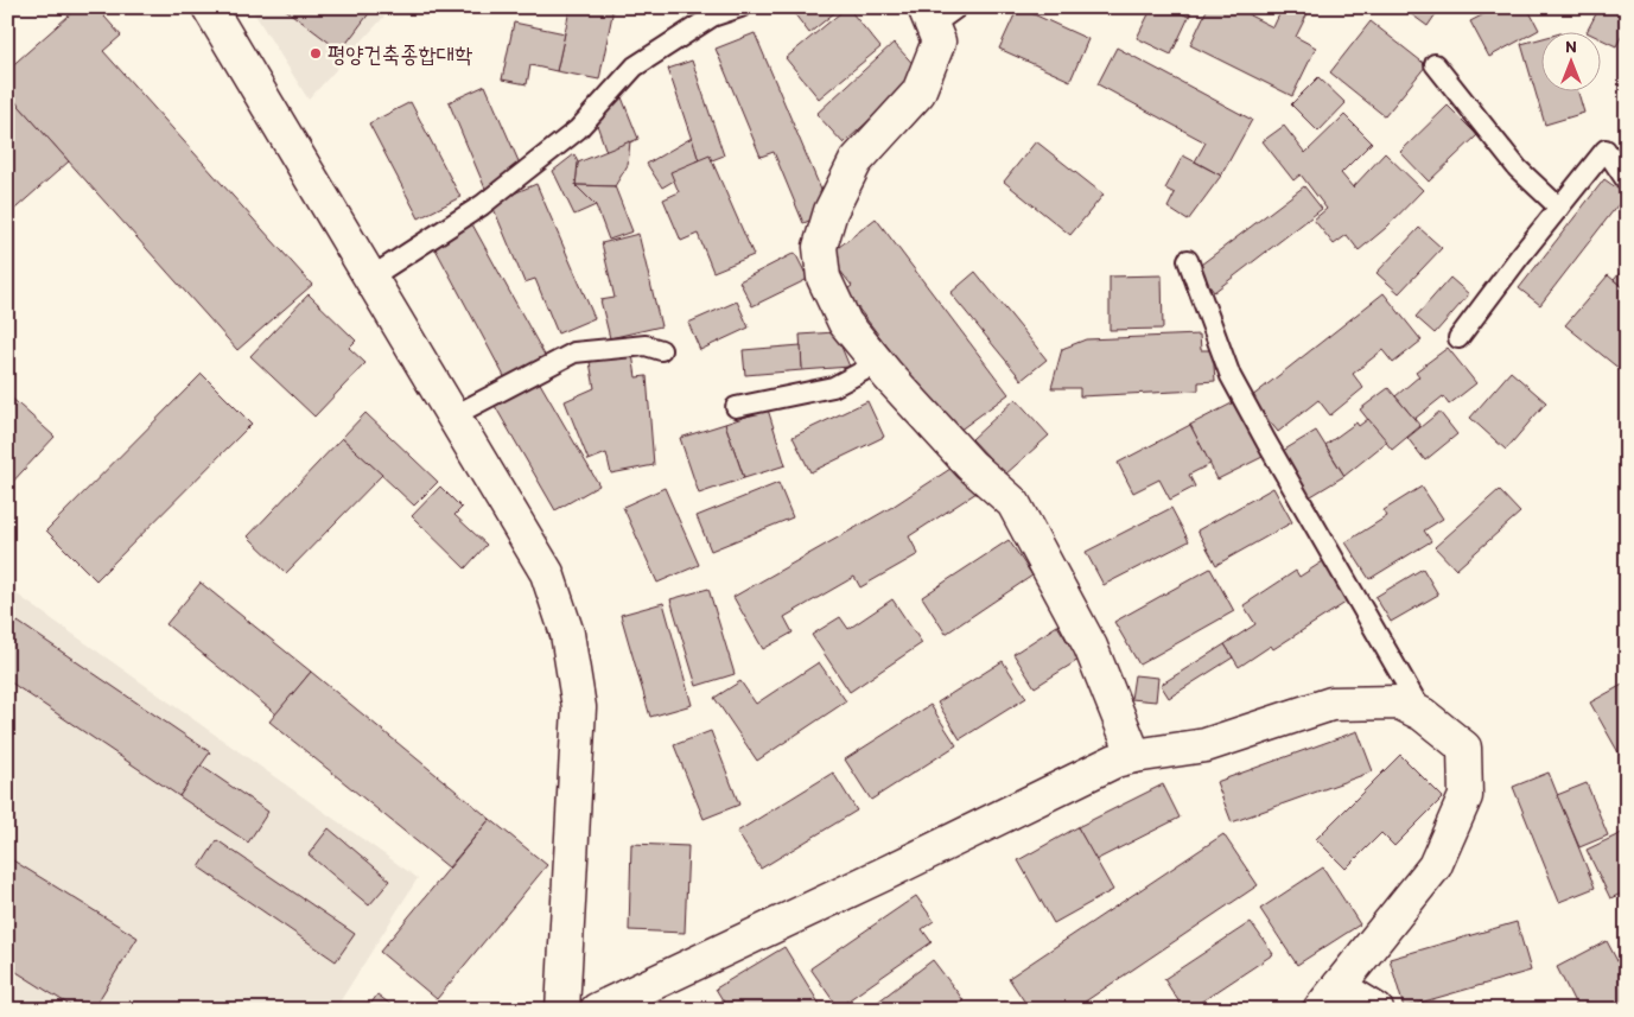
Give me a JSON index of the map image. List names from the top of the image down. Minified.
{"places":["평양건축종합대학"],"north":"top"}
